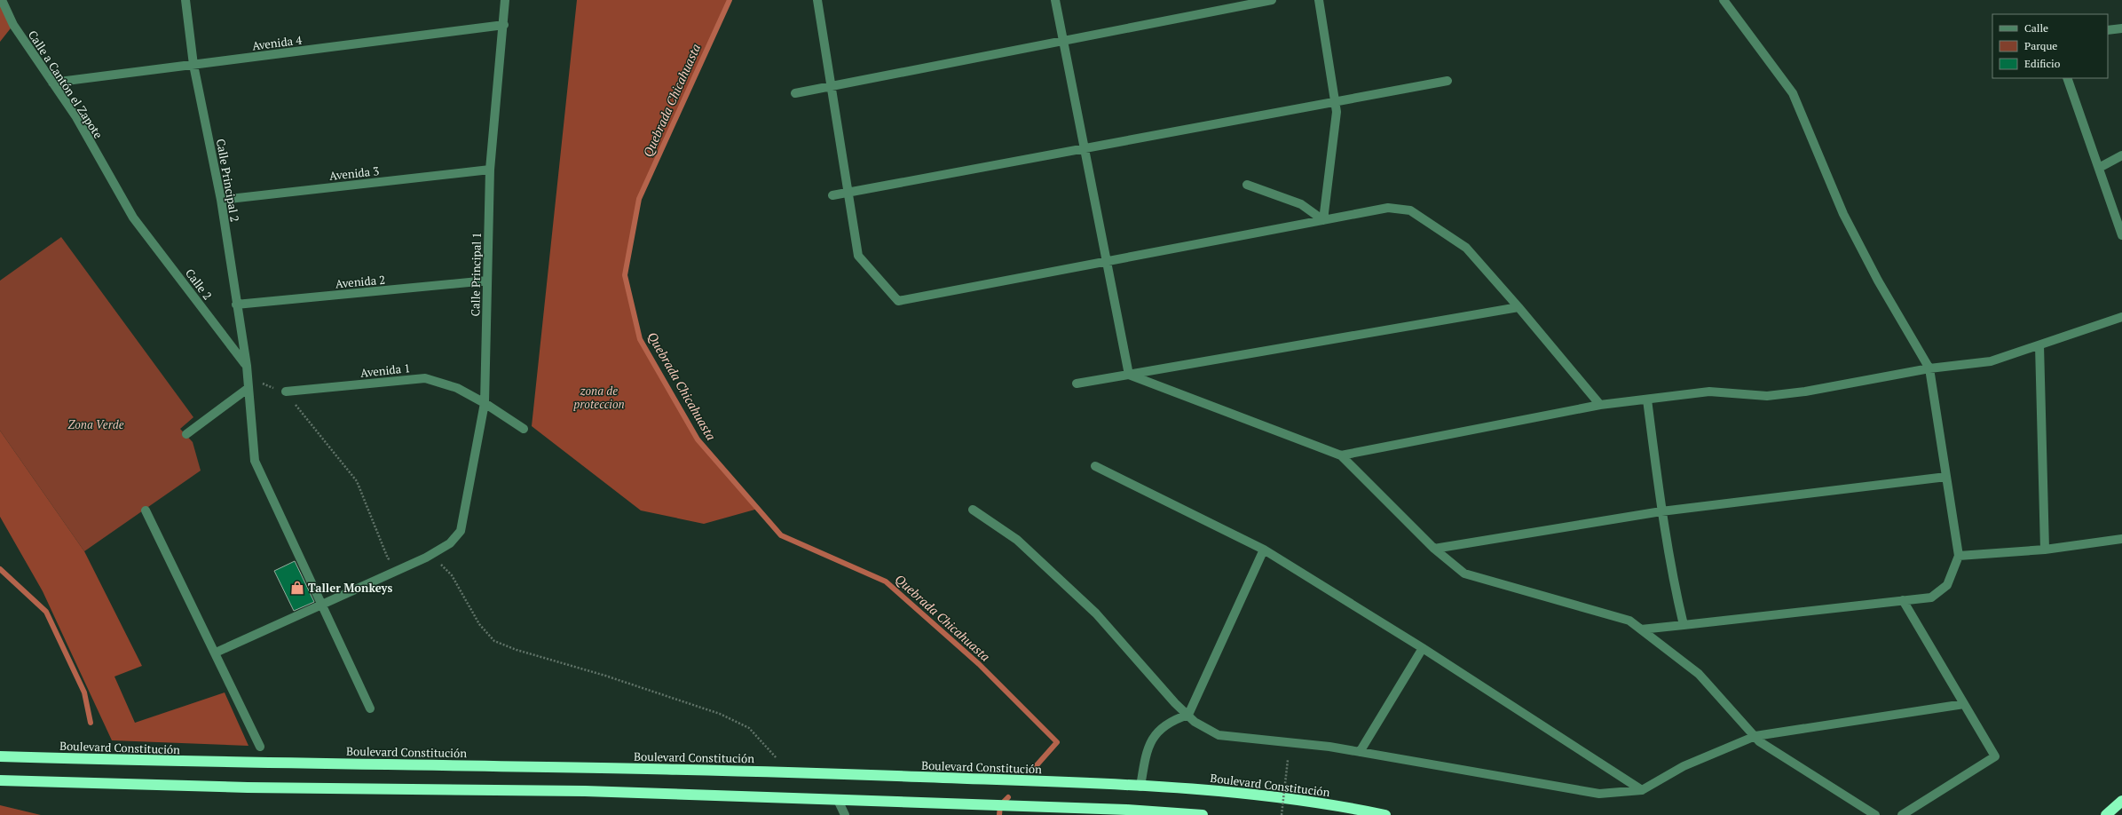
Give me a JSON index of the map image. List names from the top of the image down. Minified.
{"streets":{"highway":["Boulevard Constitución"],"street":["Avenida 4","Calle a Cantón el Zapote","Avenida 3","Calle Principal 2","Calle Principal 1","Avenida 2","Calle 2","Avenida 1"]},"crossings":[["Avenida 4","Calle a Cantón el Zapote"],["Avenida 4","Calle Principal 2"],["Avenida 4","Calle Principal 1"],["Calle a Cantón el Zapote","Calle 2"],["Avenida 3","Calle Principal 2"],["Avenida 3","Calle Principal 1"],["Calle Principal 2","Avenida 2"],["Calle Principal 2","Calle 2"],["Calle Principal 1","Avenida 2"],["Calle Principal 1","Avenida 1"]],"water":["Quebrada Chicahuasta"],"parks":["zona de proteccion","Zona Verde"],"places":{"shop":["Taller Monkeys"]},"legend":["Calle","Parque","Edificio"]}
